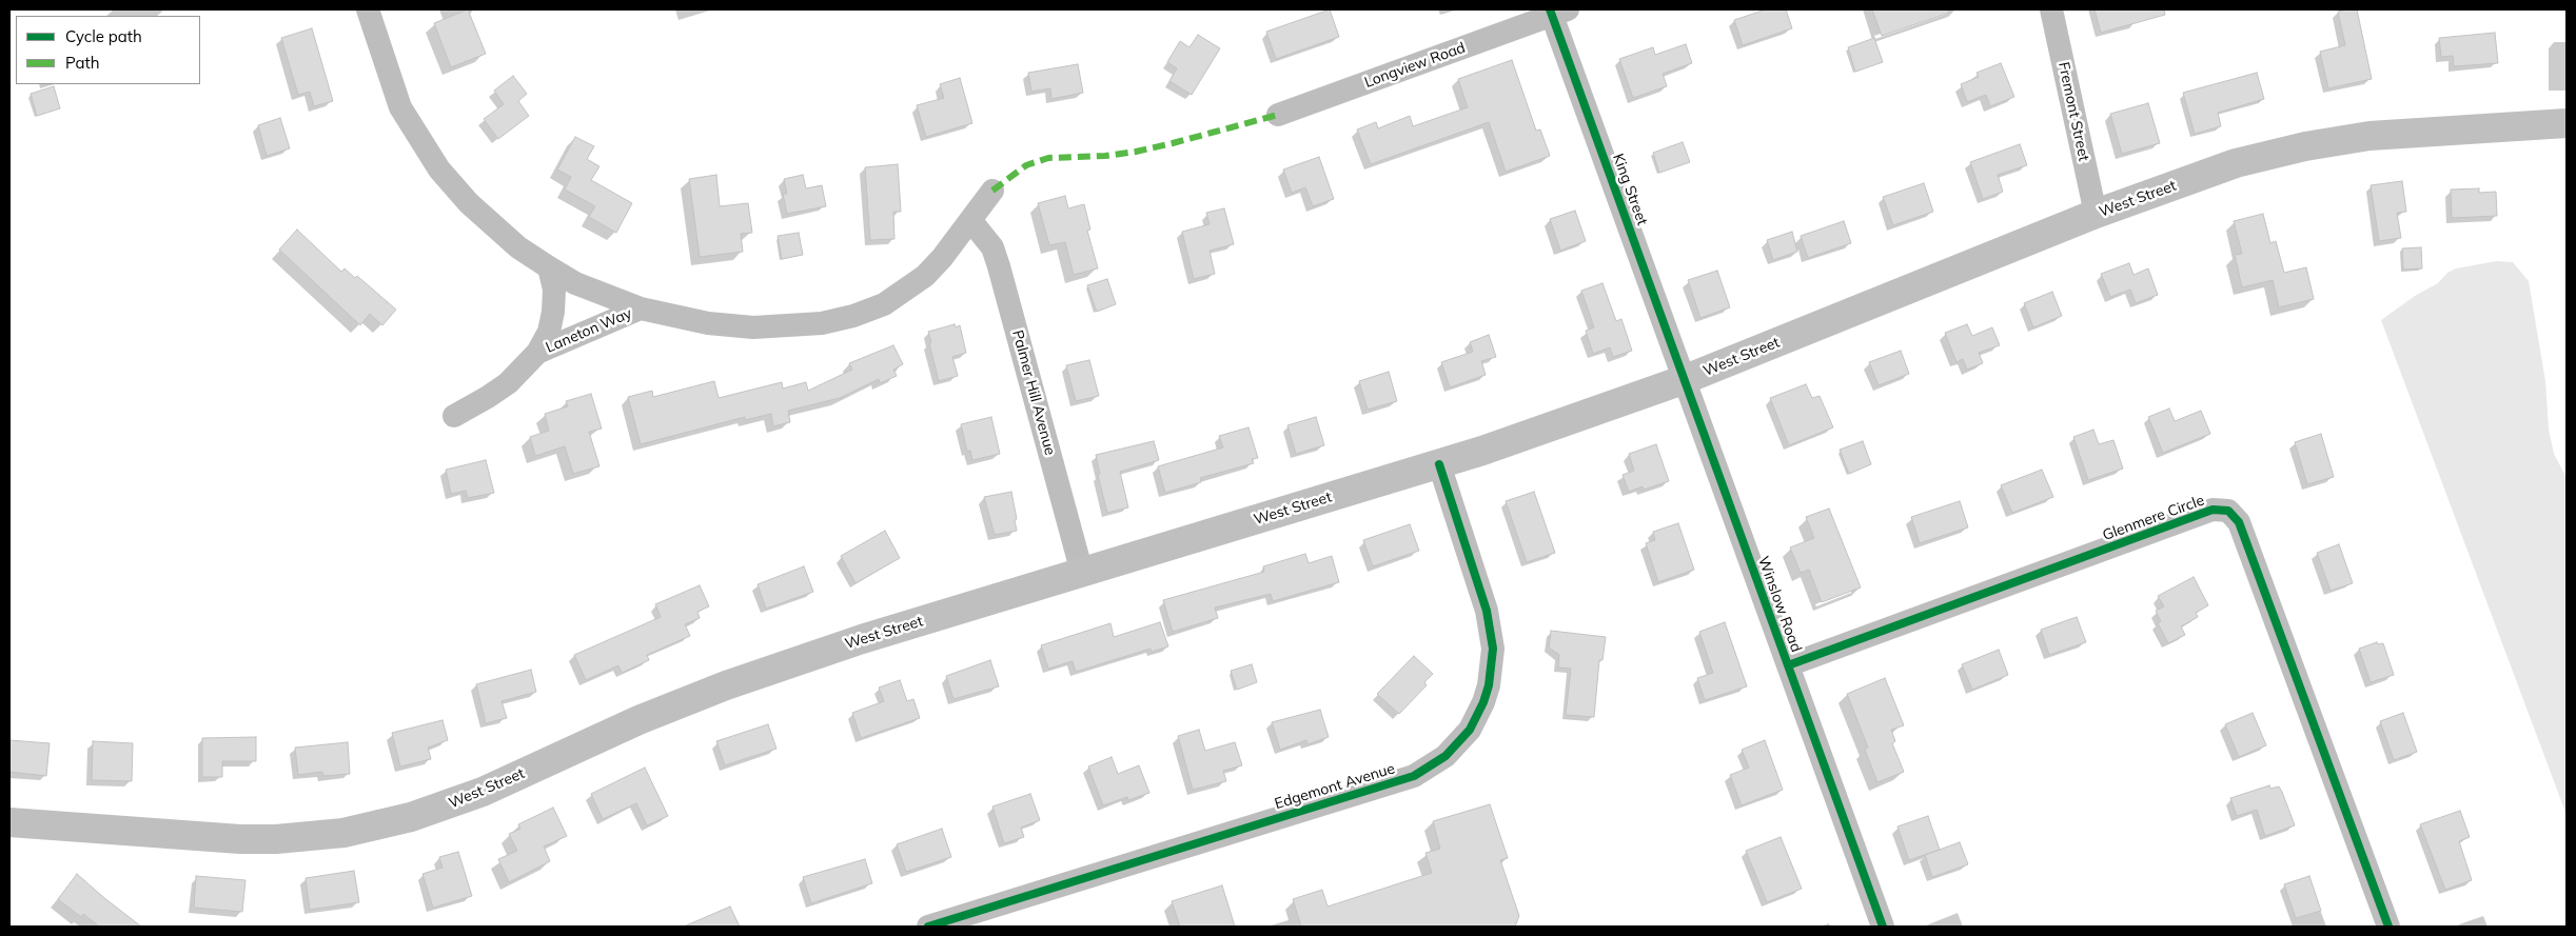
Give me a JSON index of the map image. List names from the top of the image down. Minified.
{"streets":{"main road":["West Street"],"street":["Longview Road","Fremont Street","King Street","Laneton Way","Palmer Hill Avenue","Glenmere Circle","Winslow Road","Edgemont Avenue"]},"crossings":[["Longview Road","King Street"],["Fremont Street","West Street"],["King Street","West Street"],["King Street","Winslow Road"],["West Street","Palmer Hill Avenue"],["West Street","Winslow Road"],["West Street","Edgemont Avenue"],["Glenmere Circle","Winslow Road"]],"legend":["Cycle path","Path"]}
